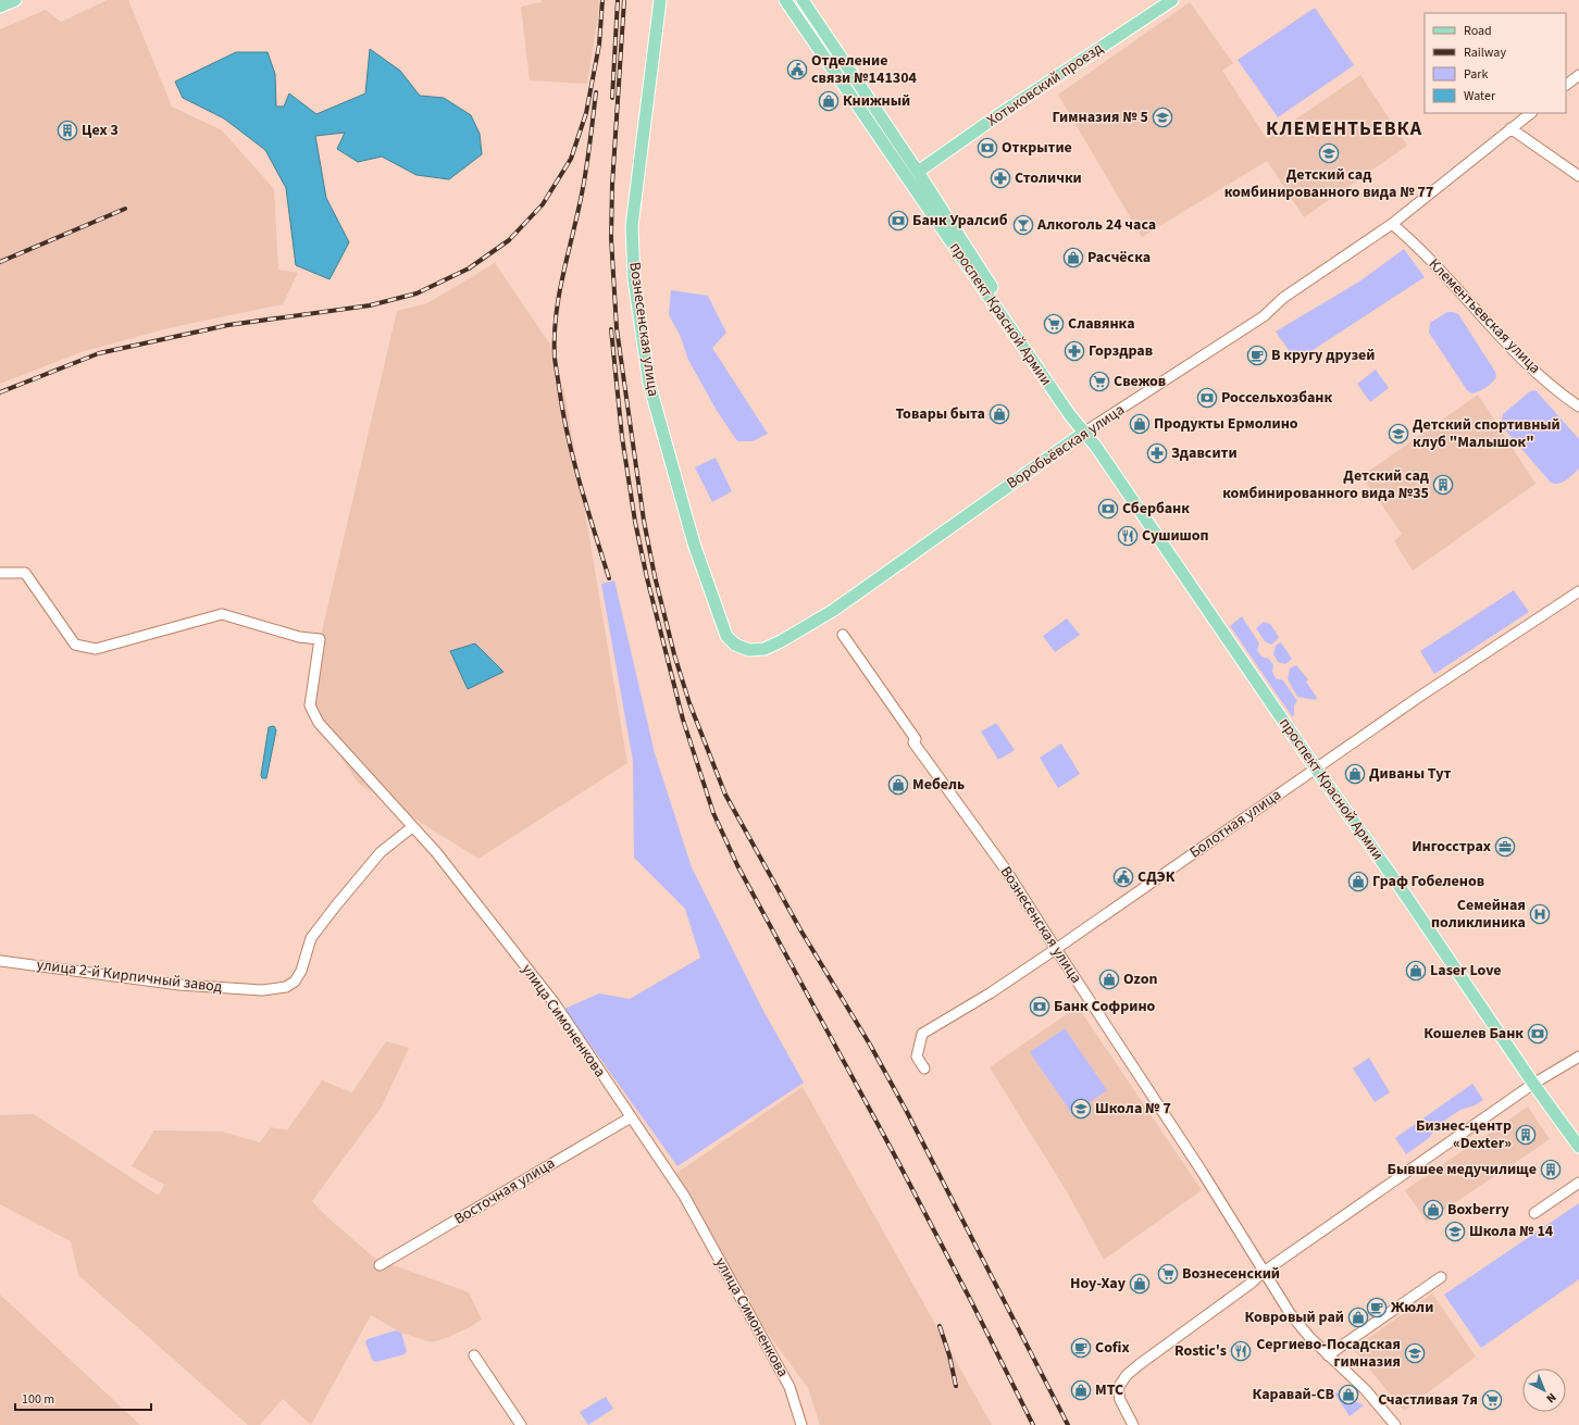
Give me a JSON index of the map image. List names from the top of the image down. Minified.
{"streets":{"main road":["Хотьковский проезд","проспект Красной Армии","Вознесенская улица","Воробьёвская улица"],"street":["Клементьевская улица","Болотная улица","улица 2-й Кирпичный завод","улица Симоненкова","Восточная улица"]},"crossings":[["Хотьковский проезд","проспект Красной Армии"],["проспект Красной Армии","Воробьёвская улица"],["проспект Красной Армии","Болотная улица"],["Клементьевская улица","Воробьёвская улица"],["Вознесенская улица","Воробьёвская улица"],["Вознесенская улица","Болотная улица"],["улица 2-й Кирпичный завод","улица Симоненкова"],["улица Симоненкова","Восточная улица"]],"districts":["КЛЕМЕНТЬЕВКА"],"places":{"public building":["Отделение связи №141304","СДЭК"],"shop":["Книжный","Расчёска","Товары быта","Продукты Ермолино","Диваны Тут","Мебель","Граф Гобеленов","Laser Love","Ozon","Boxberry","Ноу-Хау","Ковровый рай","МТС","Каравай-СВ"],"school or university":["Гимназия № 5","Детский сад комбинированного вида № 77","Детский спортивный клуб \"Малышок\"","Школа № 7","Школа № 14","Сергиево-Посадская гимназия"],"building":["Цех 3","Детский сад комбинированного вида №35","Бизнес-центр «Dexter»","Бывшее медучилище"],"bank":["Открытие","Банк Уралсиб","Россельхозбанк","Сбербанк","Банк Софрино","Кошелев Банк"],"pharmacy":["Столички","Горздрав","Здавсити"],"bar":["Алкоголь 24 часа"],"supermarket":["Славянка","Свежов","Вознесенский","Счастливая 7я"],"cafe":["В кругу друзей","Жюли","Cofix"],"restaurant":["Сушишоп","Rostic's"],"office":["Ингосстрах"],"hospital":["Семейная поликлиника"]},"legend":["Road","Railway","Park","Water"],"scale_bar":"100 m","north":"bottom right"}
